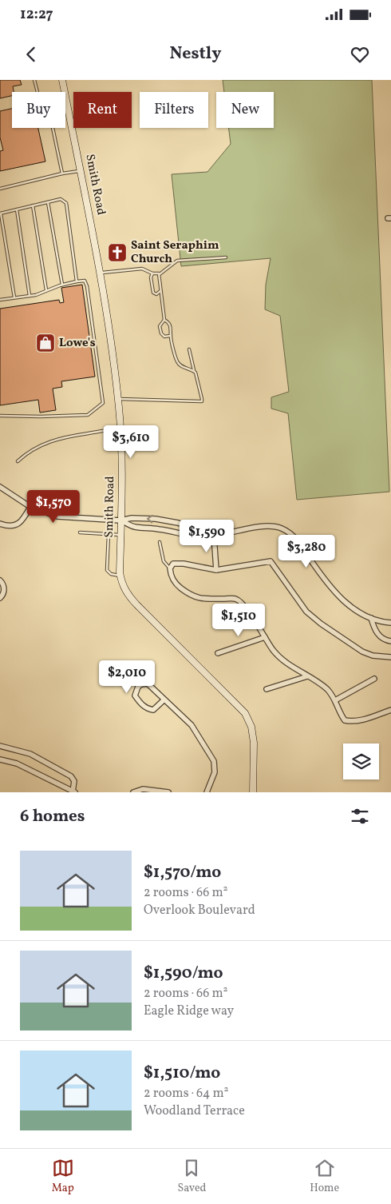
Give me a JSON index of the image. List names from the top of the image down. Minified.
{"streets":{"street":["Smith Road"]},"places":{"church":["Saint Seraphim Church"],"shop":["Lowe's"]},"page":{"status":"12:27","header":"Nestly","chip":["Buy","Rent","Filters","New"],"price":["$3,610","$1,570","$1,590","$3,280","$1,510","$2,010"],"heading":"6 homes","list":[{"name":"$1,570/mo","note":"2 rooms · 66 m² · Overlook Boulevard"},{"name":"$1,590/mo","note":"2 rooms · 66 m² · Eagle Ridge way"},{"name":"$1,510/mo","note":"2 rooms · 64 m² · Woodland Terrace"}],"tabs":["Map","Saved","Home"]}}
